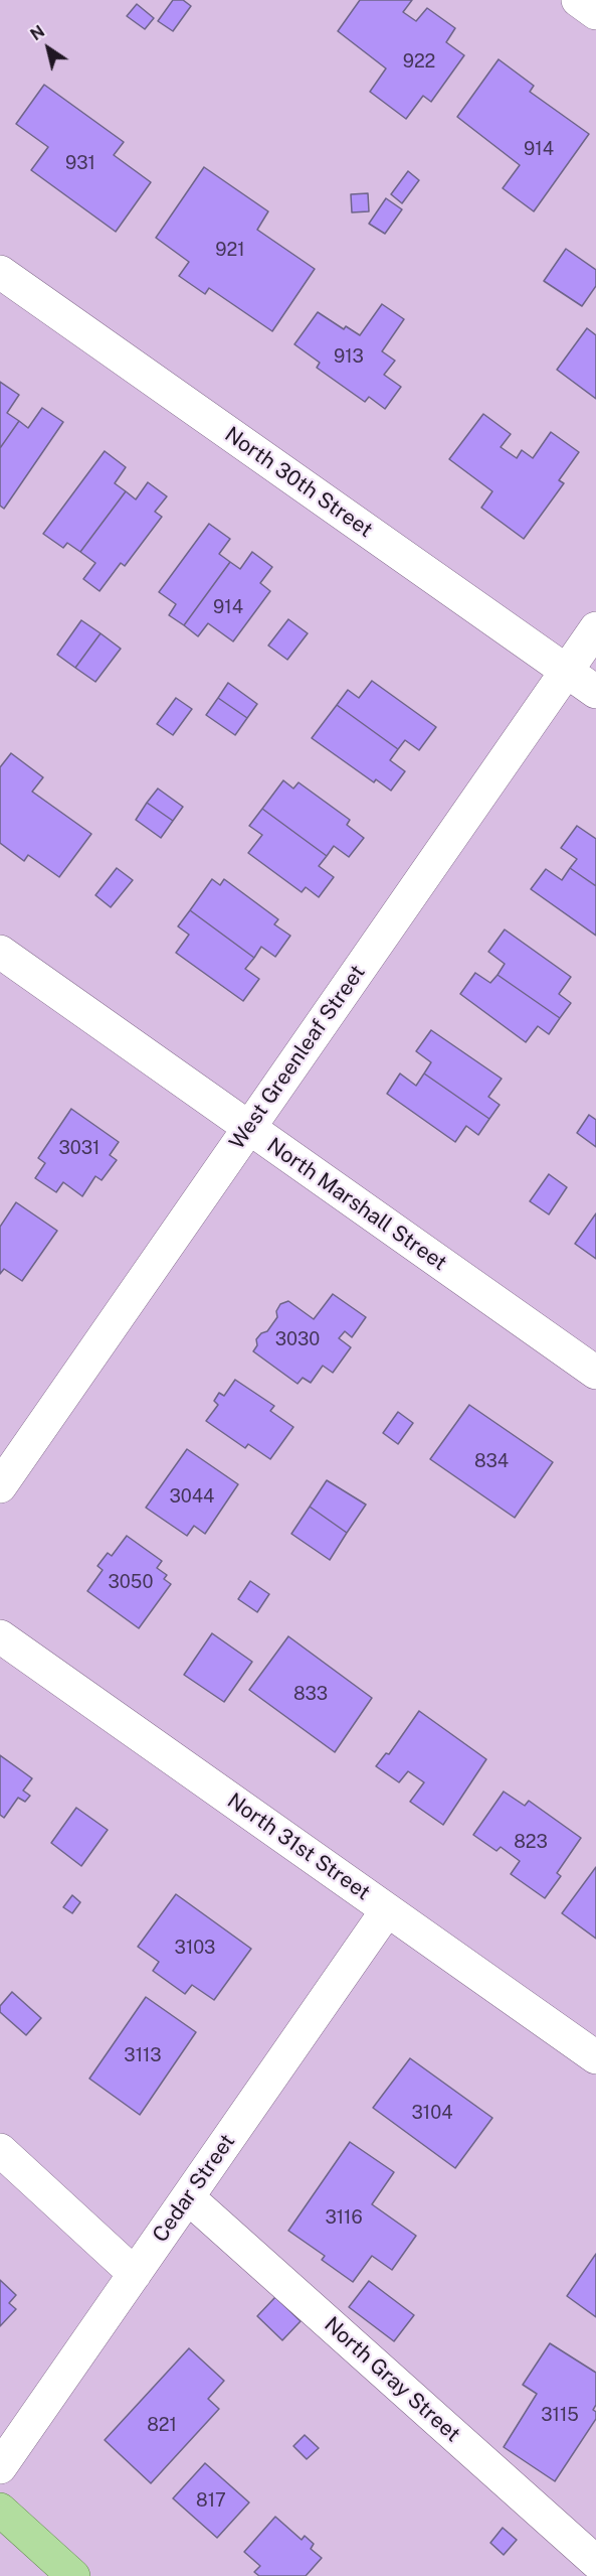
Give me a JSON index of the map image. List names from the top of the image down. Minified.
{"streets":{"street":["North 30th Street","West Greenleaf Street","North Marshall Street","North 31st Street","Cedar Street","North Gray Street"]},"crossings":[["North 30th Street","West Greenleaf Street"],["West Greenleaf Street","North Marshall Street"],["North 31st Street","Cedar Street"],["Cedar Street","North Gray Street"]],"house_numbers":["922","914","931","921","913","914","3031","3030","834","3044","3050","833","823","3103","3113","3104","3116","3115","821","817"],"north":"top left"}
